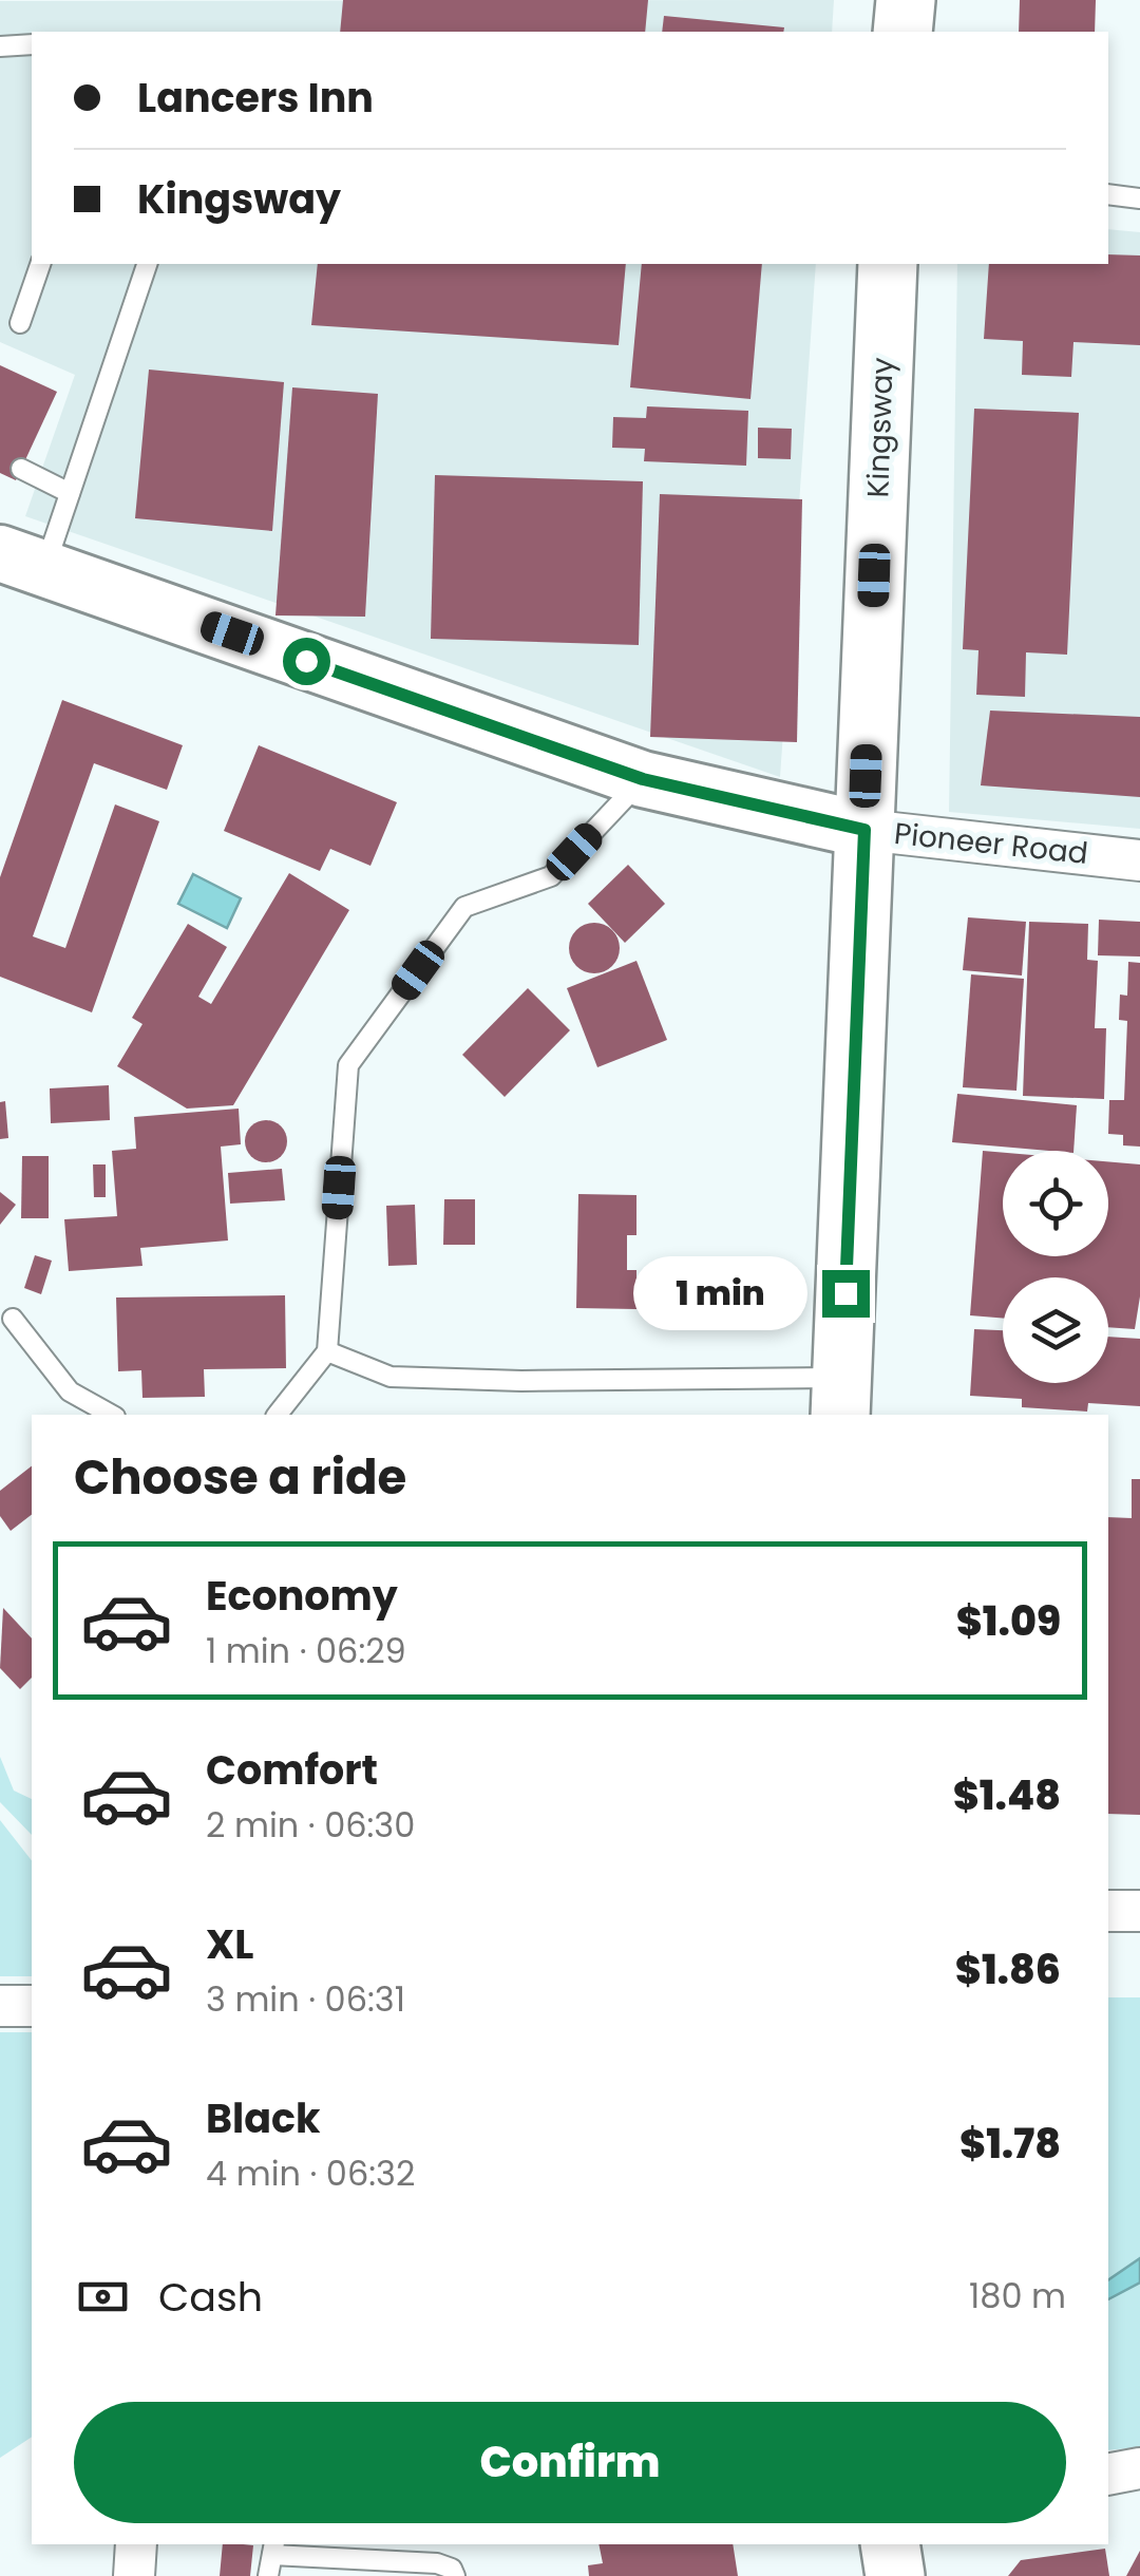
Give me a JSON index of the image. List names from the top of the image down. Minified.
{"streets":{"main road":["Kingsway","Pioneer Road"]},"crossings":[["Kingsway","Pioneer Road"]],"page":{"banner":["Lancers Inn","Kingsway"],"bubble":"1 min","heading":"Choose a ride","list":[{"name":"Economy","note":"1 min · 06:29","value":"$1.09"},{"name":"Comfort","note":"2 min · 06:30","value":"$1.48"},{"name":"XL","note":"3 min · 06:31","value":"$1.86"},{"name":"Black","note":"4 min · 06:32","value":"$1.78"}],"pay":["Cash","180 m"],"buttons":"Confirm"}}
